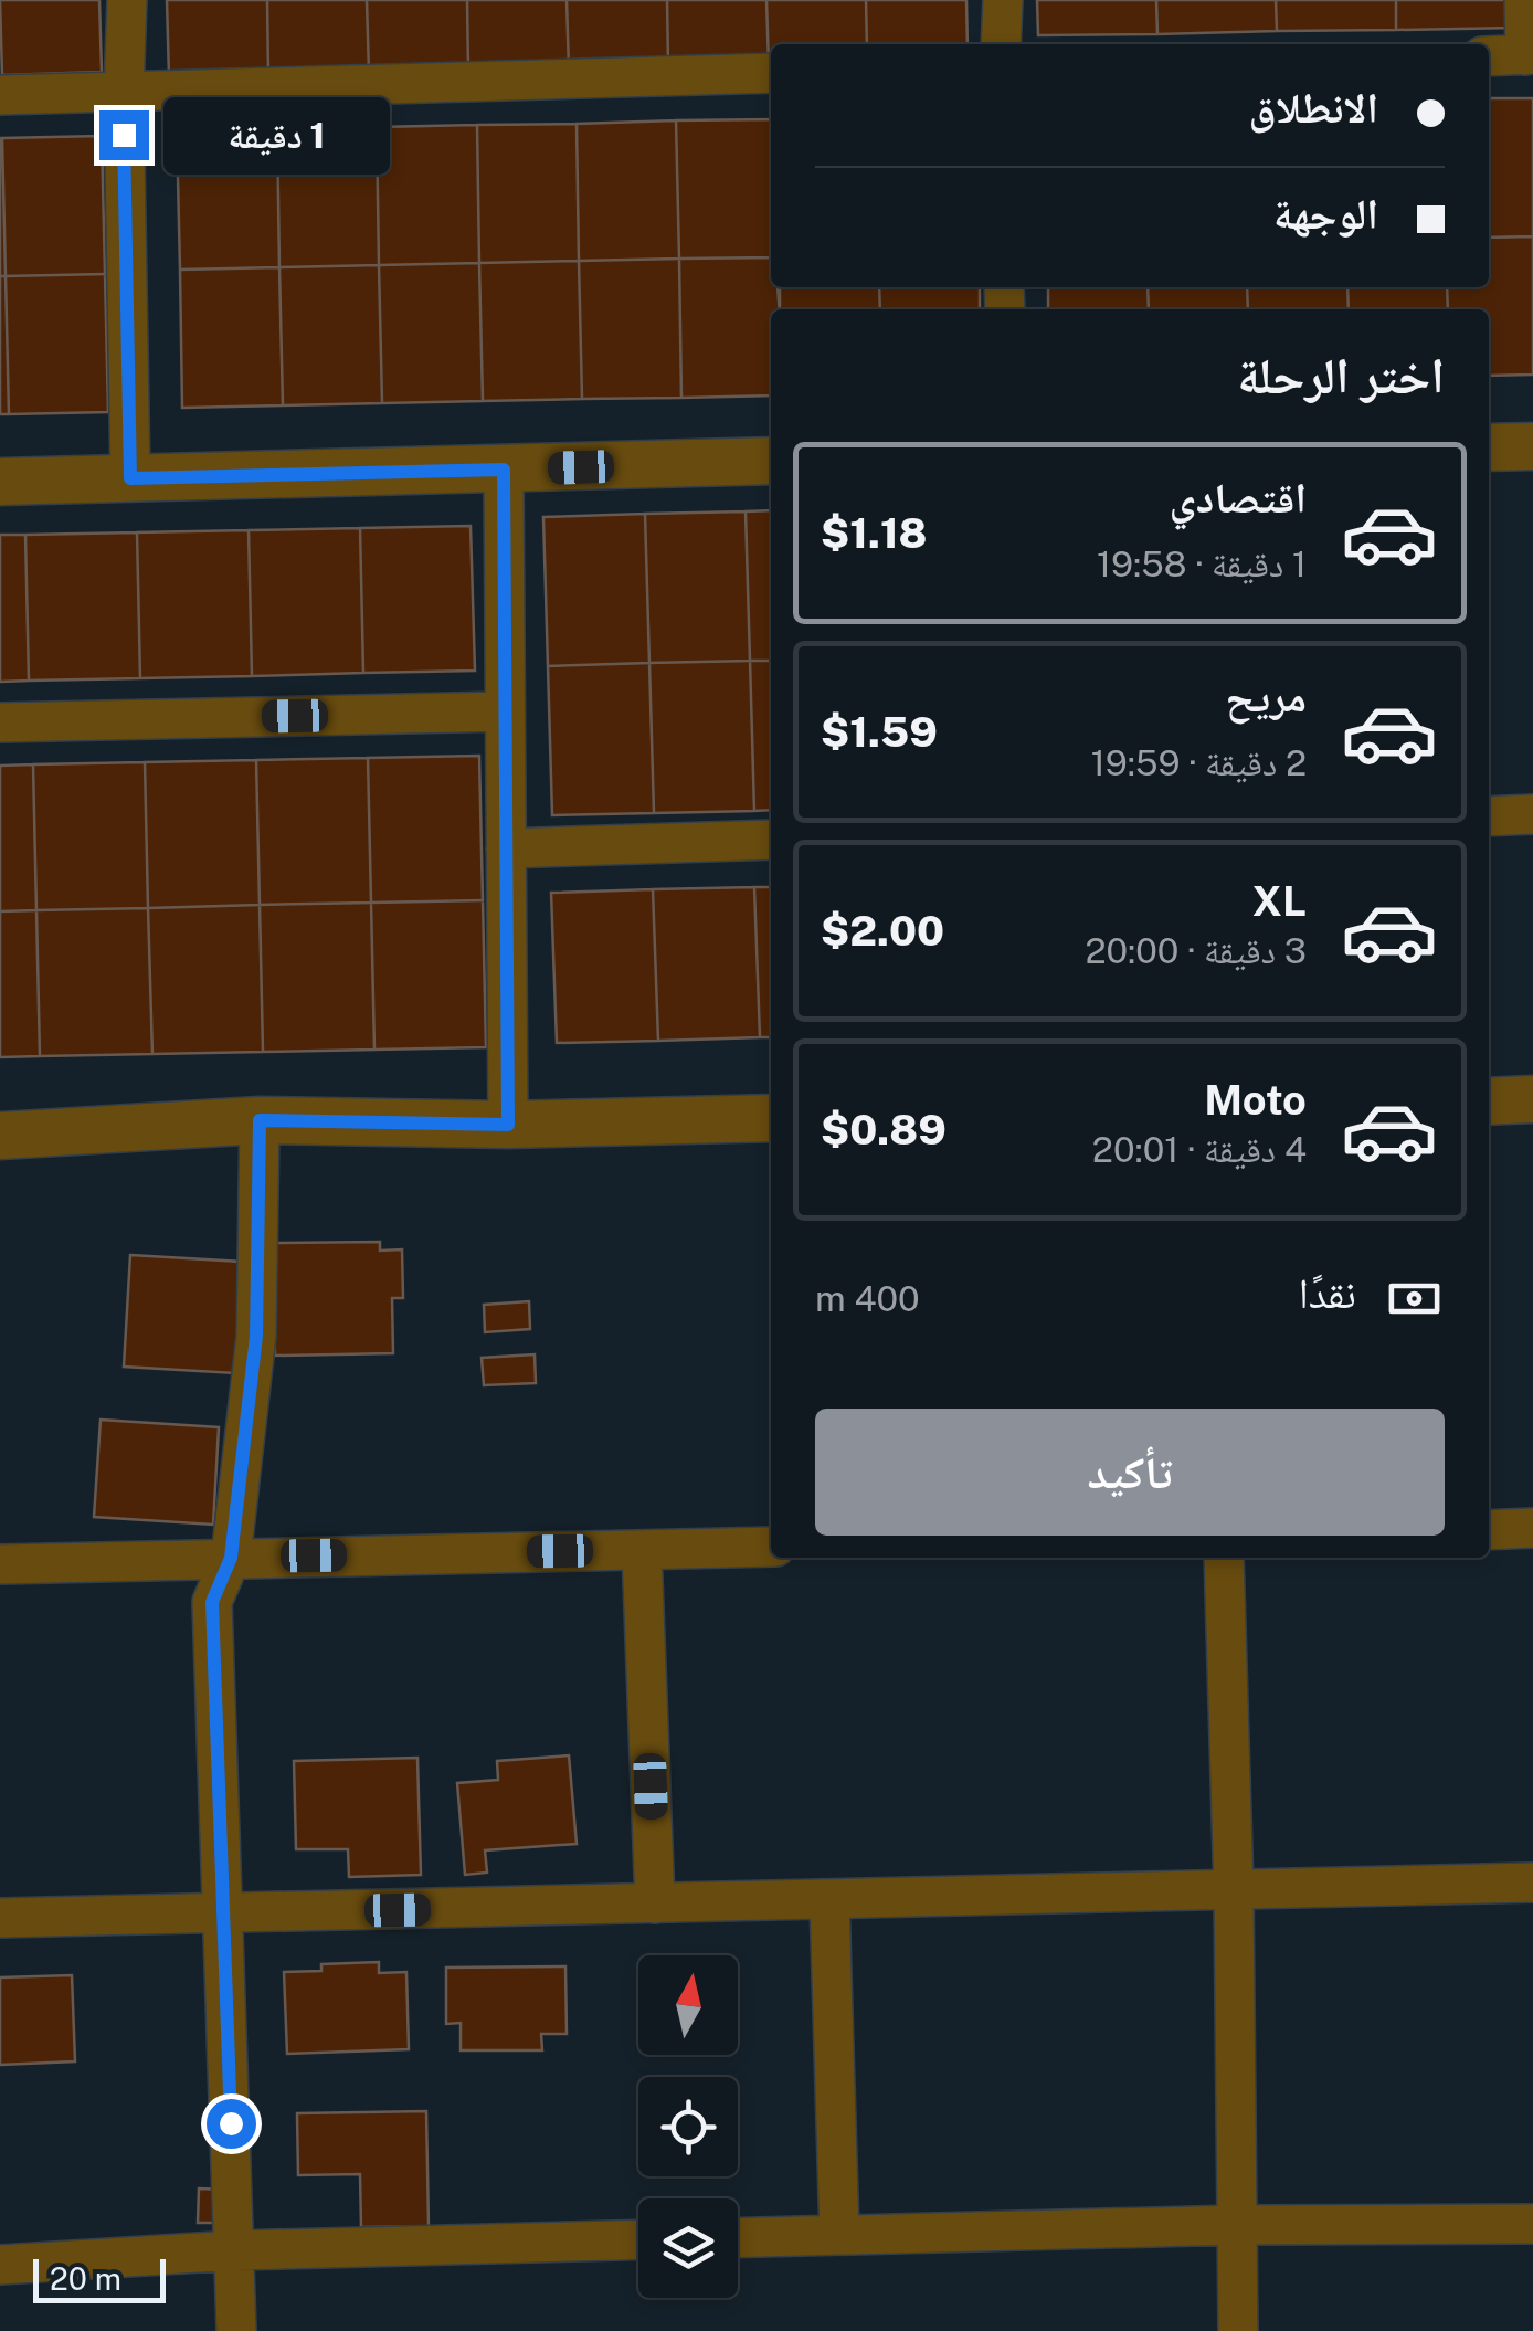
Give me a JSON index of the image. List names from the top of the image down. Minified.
{"scale_bar":"20 m","north":"top","page":{"banner":["الانطلاق","الوجهة"],"bubble":"1 دقيقة","heading":"اختر الرحلة","list":[{"name":"اقتصادي","note":"1 دقيقة · 19:58","value":"$1.18"},{"name":"مريح","note":"2 دقيقة · 19:59","value":"$1.59"},{"name":"XL","note":"3 دقيقة · 20:00","value":"$2.00"},{"name":"Moto","note":"4 دقيقة · 20:01","value":"$0.89"}],"pay":["نقدًا","400 m"],"buttons":"تأكيد","scale":"20 m"}}
